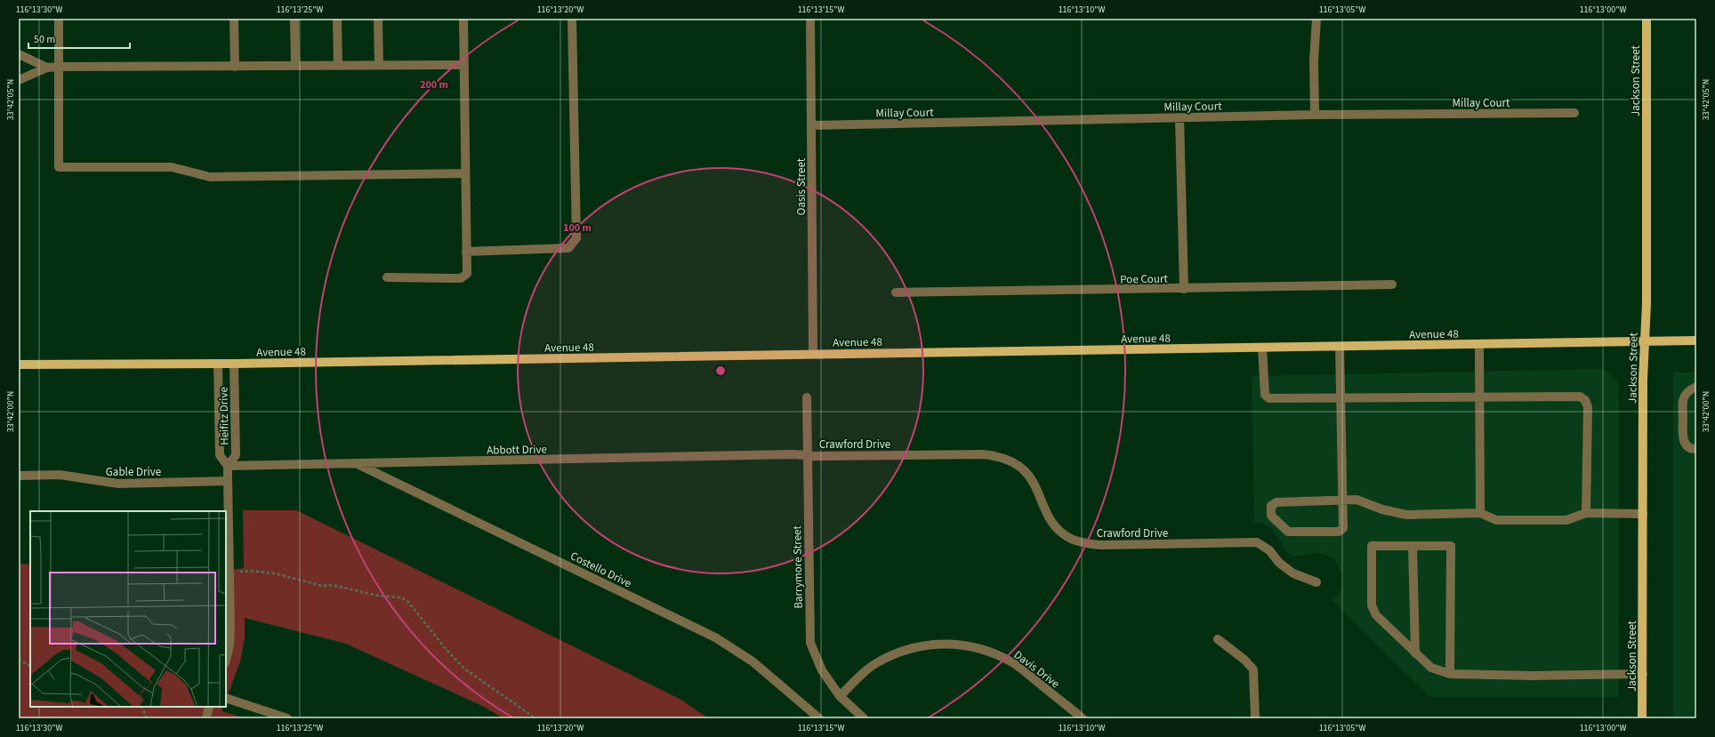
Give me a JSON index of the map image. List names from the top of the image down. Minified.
{"streets":{"main road":["Jackson Street","Avenue 48"],"street":["Millay Court","Oasis Street","Poe Court","Heifitz Drive","Crawford Drive","Abbott Drive","Gable Drive","Barrymore Street","Costello Drive","Davis Drive"]},"crossings":[["Jackson Street","Avenue 48"],["Millay Court","Oasis Street"],["Oasis Street","Avenue 48"],["Avenue 48","Heifitz Drive"],["Heifitz Drive","Abbott Drive"],["Heifitz Drive","Gable Drive"],["Crawford Drive","Abbott Drive"],["Crawford Drive","Barrymore Street"],["Abbott Drive","Barrymore Street"],["Abbott Drive","Costello Drive"],["Barrymore Street","Davis Drive"]],"scale_bar":"50 m","coordinates":["116°13'30\"W","116°13'25\"W","116°13'20\"W","116°13'15\"W","116°13'10\"W","116°13'05\"W","116°13'00\"W","33°42'05\"N","33°42'00\"N"],"rings":["200 m","100 m"]}
